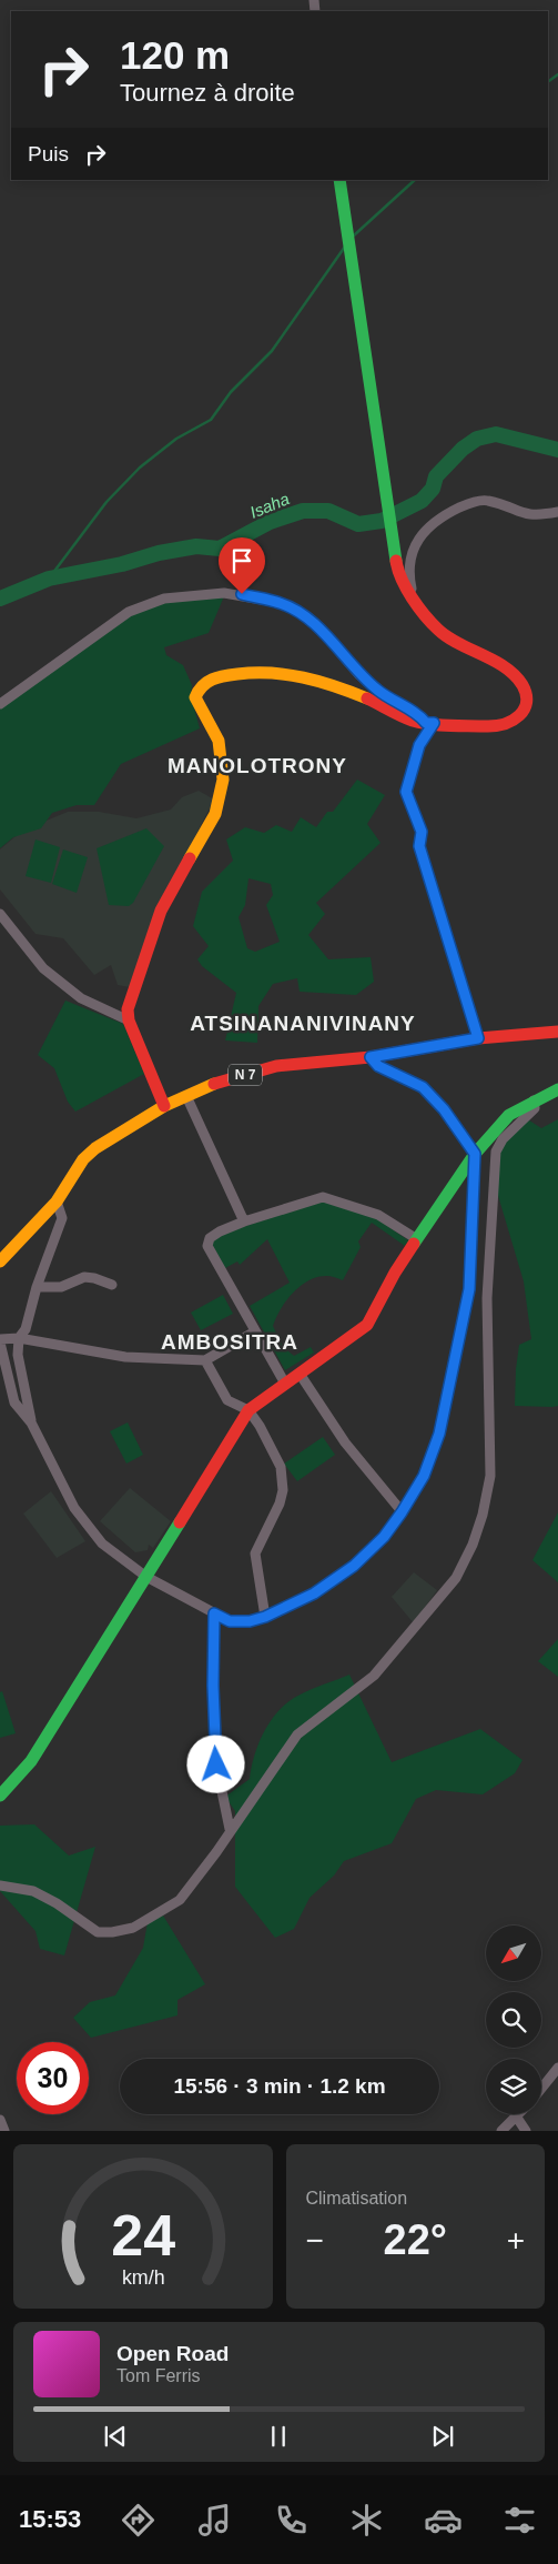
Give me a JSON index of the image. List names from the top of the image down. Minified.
{"streets":{"street":["N 7"]},"districts":["MANOLOTRONY","ATSINANANIVINANY","AMBOSITRA"],"water":["Isaha"],"north":"bottom left","page":{"turn":["120 m","Tournez à droite"],"then":"Puis","limit":"30","trip":"15:56 · 3 min · 1.2 km","tile":"Climatisation","heat":["−","22°","+"],"song":["Open Road","Tom Ferris"],"tabs":"15:53","gauge":["24","km/h"]}}
